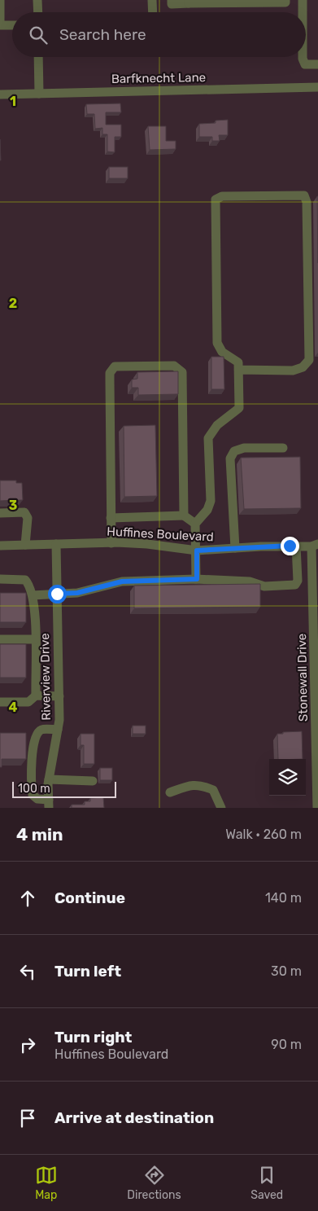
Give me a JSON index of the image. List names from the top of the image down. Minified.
{"streets":{"street":["Barfknecht Lane","Huffines Boulevard","Riverview Drive","Stonewall Drive"]},"crossings":[["Huffines Boulevard","Riverview Drive"],["Huffines Boulevard","Stonewall Drive"]],"scale_bar":"100 m","page":{"search":"Search here","scale":"100 m","heading":["4 min","Walk · 260 m"],"list":[["Continue","140 m"],["Turn left","30 m"],["Turn right","Huffines Boulevard","90 m"],"Arrive at destination"],"nav":["Map","Directions","Saved"]},"grid":{"rows":["1","2","3","4"]}}
